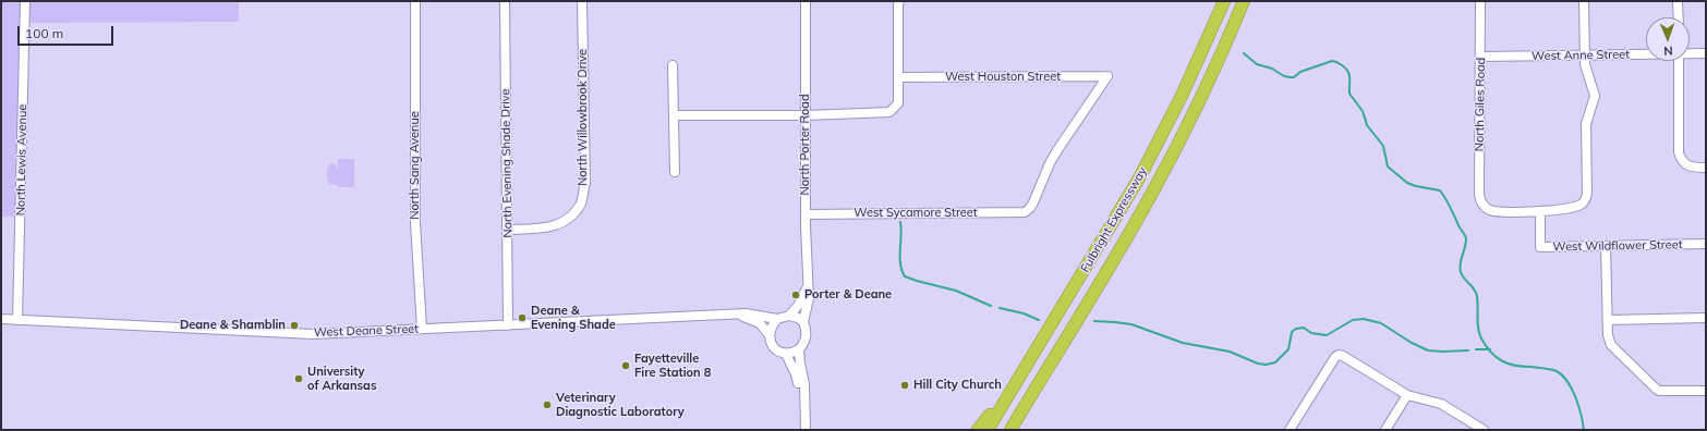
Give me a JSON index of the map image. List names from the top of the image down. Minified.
{"streets":{"highway":["Fulbright Expressway"],"street":["West Anne Street","West Houston Street","North Giles Road","North Willowbrook Drive","North Porter Road","North Lewis Avenue","North Evening Shade Drive","North Sang Avenue","West Sycamore Street","West Wildflower Street","West Deane Street"]},"crossings":[["West Anne Street","North Giles Road"],["West Houston Street","West Sycamore Street"],["North Giles Road","West Wildflower Street"],["North Willowbrook Drive","North Evening Shade Drive"],["North Porter Road","West Sycamore Street"],["North Porter Road","West Deane Street"],["North Lewis Avenue","West Deane Street"],["North Evening Shade Drive","West Deane Street"],["North Sang Avenue","West Deane Street"]],"places":["Porter & Deane","Deane & Evening Shade","Deane & Shamblin","Fayetteville Fire Station 8","University of Arkansas","Hill City Church","Veterinary Diagnostic Laboratory"],"scale_bar":"100 m","north":"bottom"}
